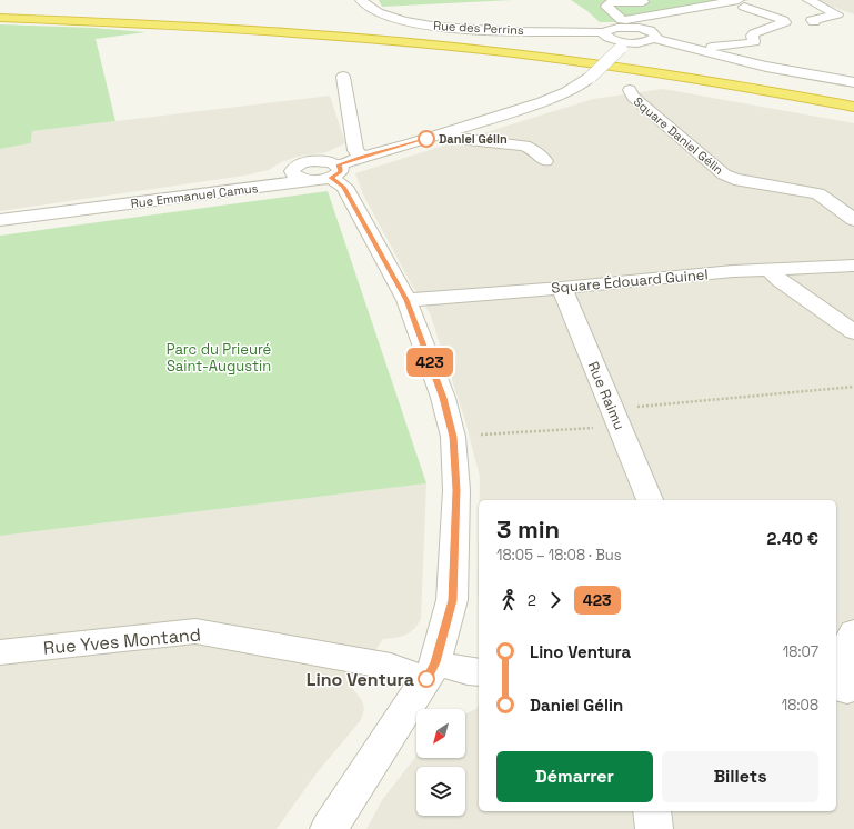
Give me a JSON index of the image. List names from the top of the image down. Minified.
{"streets":{"street":["Rue des Perrins","Square Daniel Gélin","Rue Emmanuel Camus","Square Édouard Guinel","Rue Raimu","Rue Yves Montand"]},"crossings":[["Square Édouard Guinel","Rue Raimu"]],"parks":["Parc du Prieuré Saint-Augustin"],"places":["Daniel Gélin","Lino Ventura"],"lines":["bus line 423"],"north":"bottom left","page":{"on_map":"423","heading":["3 min","18:05 – 18:08 · Bus","2.40 €"],"legs":["2","423"],"list":[{"name":"Lino Ventura","value":"18:07"},{"name":"Daniel Gélin","value":"18:08"}],"buttons":["Démarrer","Billets"]}}
